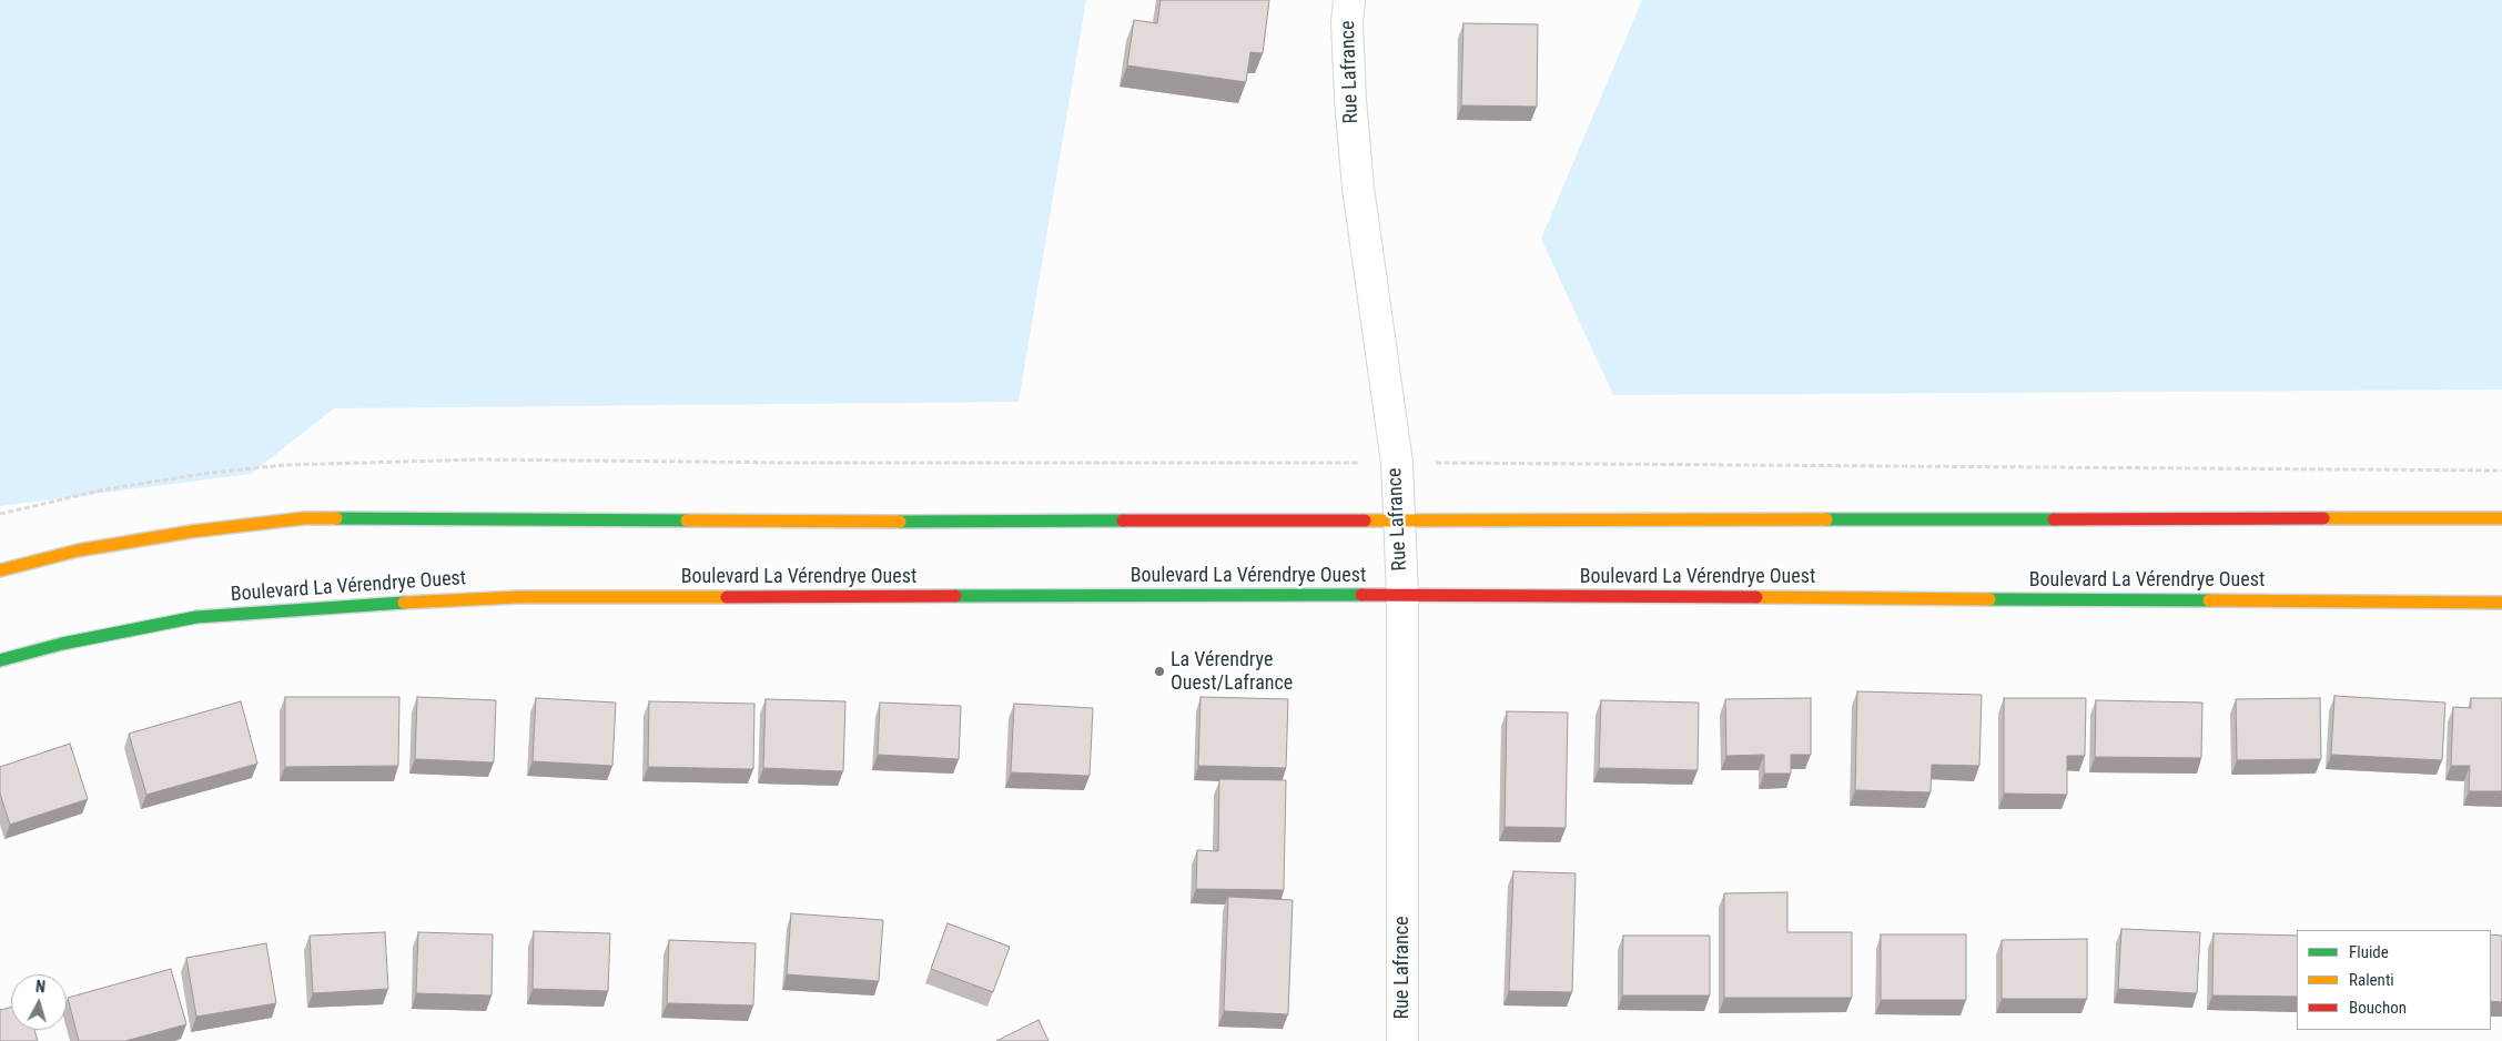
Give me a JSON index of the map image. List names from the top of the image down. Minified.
{"streets":{"main road":["Boulevard La Vérendrye Ouest"],"street":["Rue Lafrance"]},"crossings":[["Rue Lafrance","Boulevard La Vérendrye Ouest"]],"places":["La Vérendrye Ouest/Lafrance"],"legend":["Fluide","Ralenti","Bouchon"],"north":"top"}
